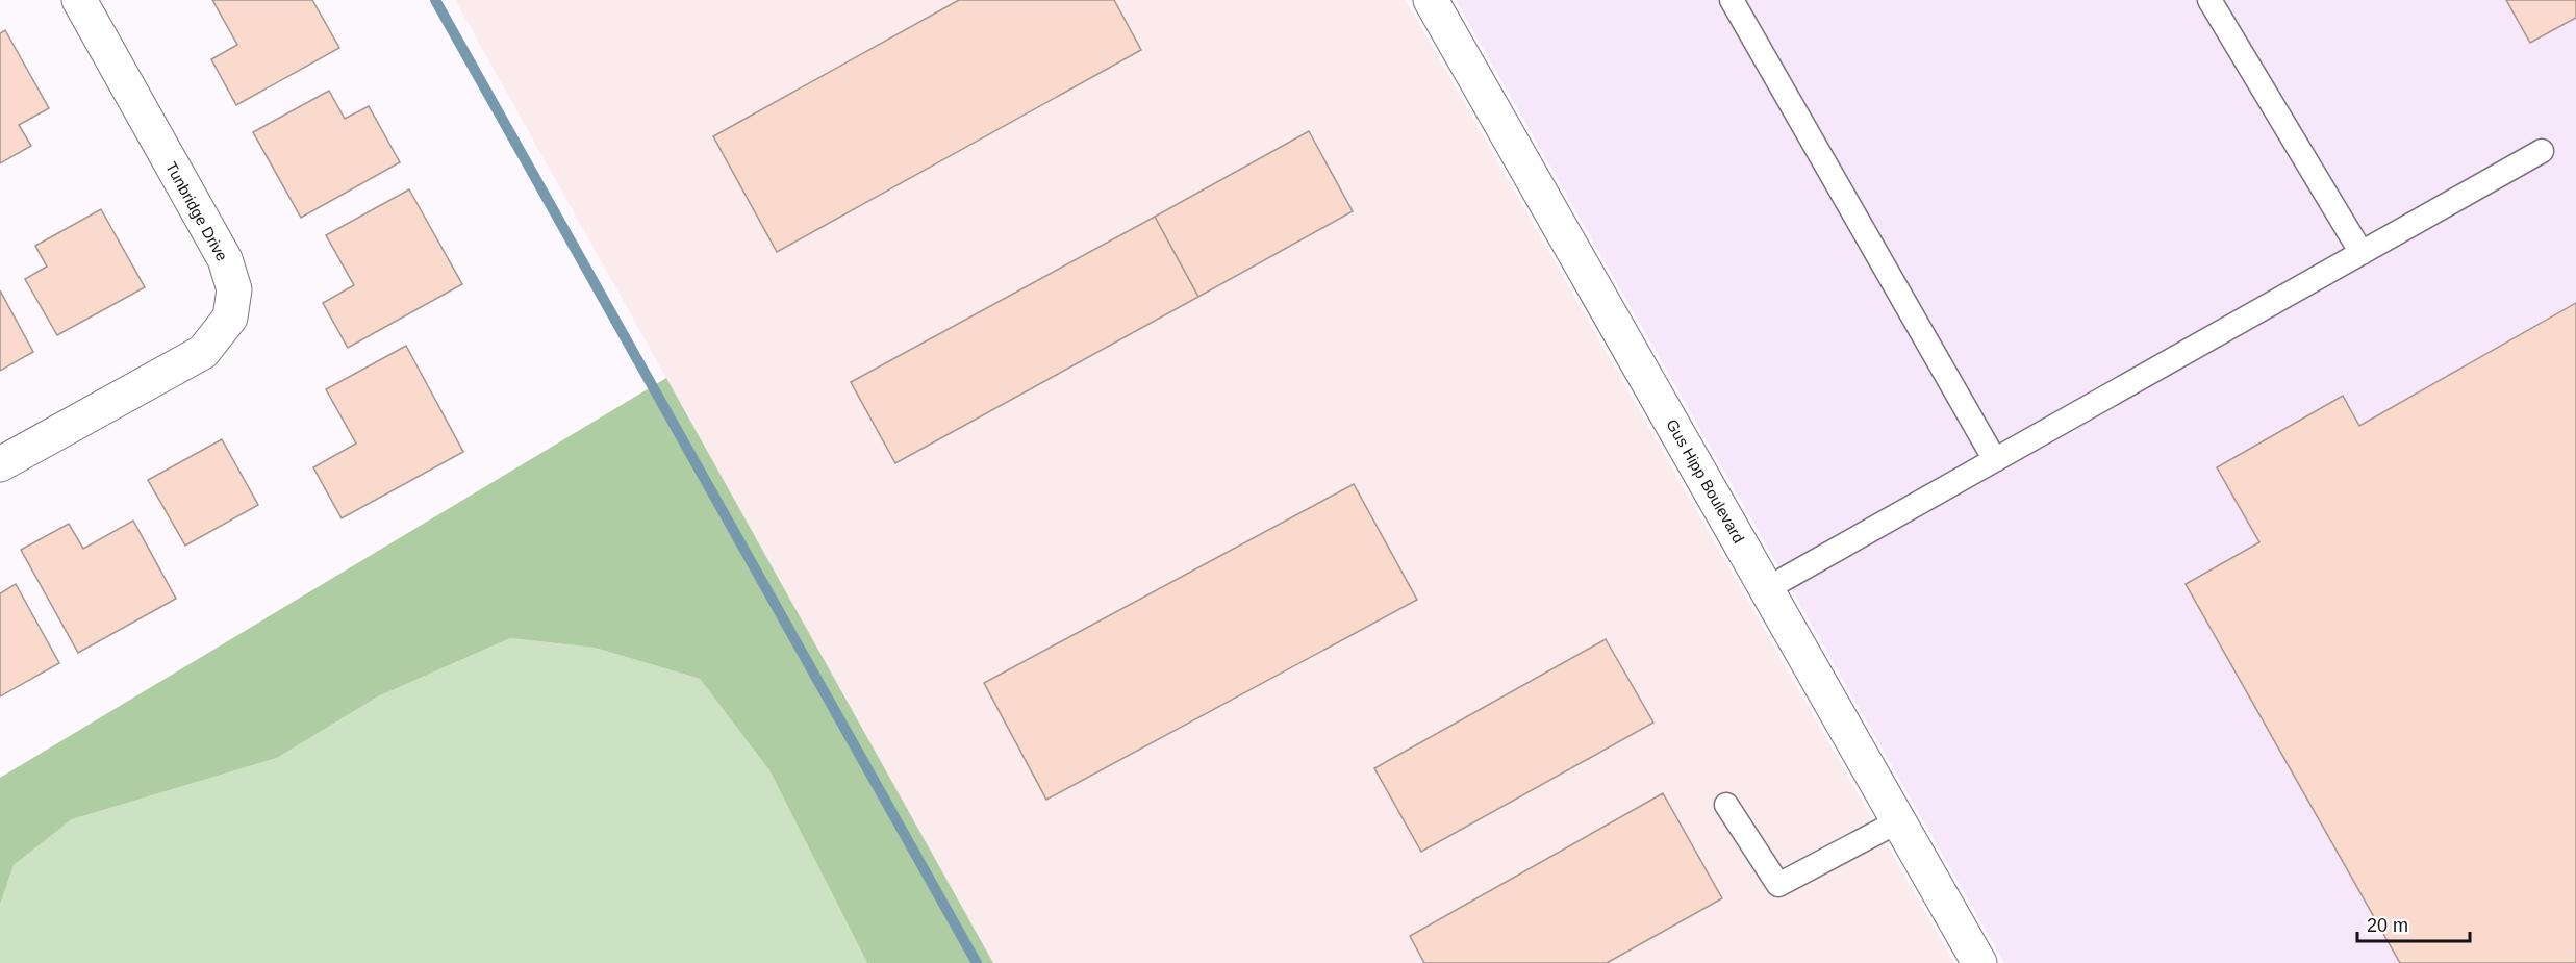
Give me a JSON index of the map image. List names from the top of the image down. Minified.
{"streets":{"street":["Tunbridge Drive","Gus Hipp Boulevard"]},"scale_bar":"20 m"}
